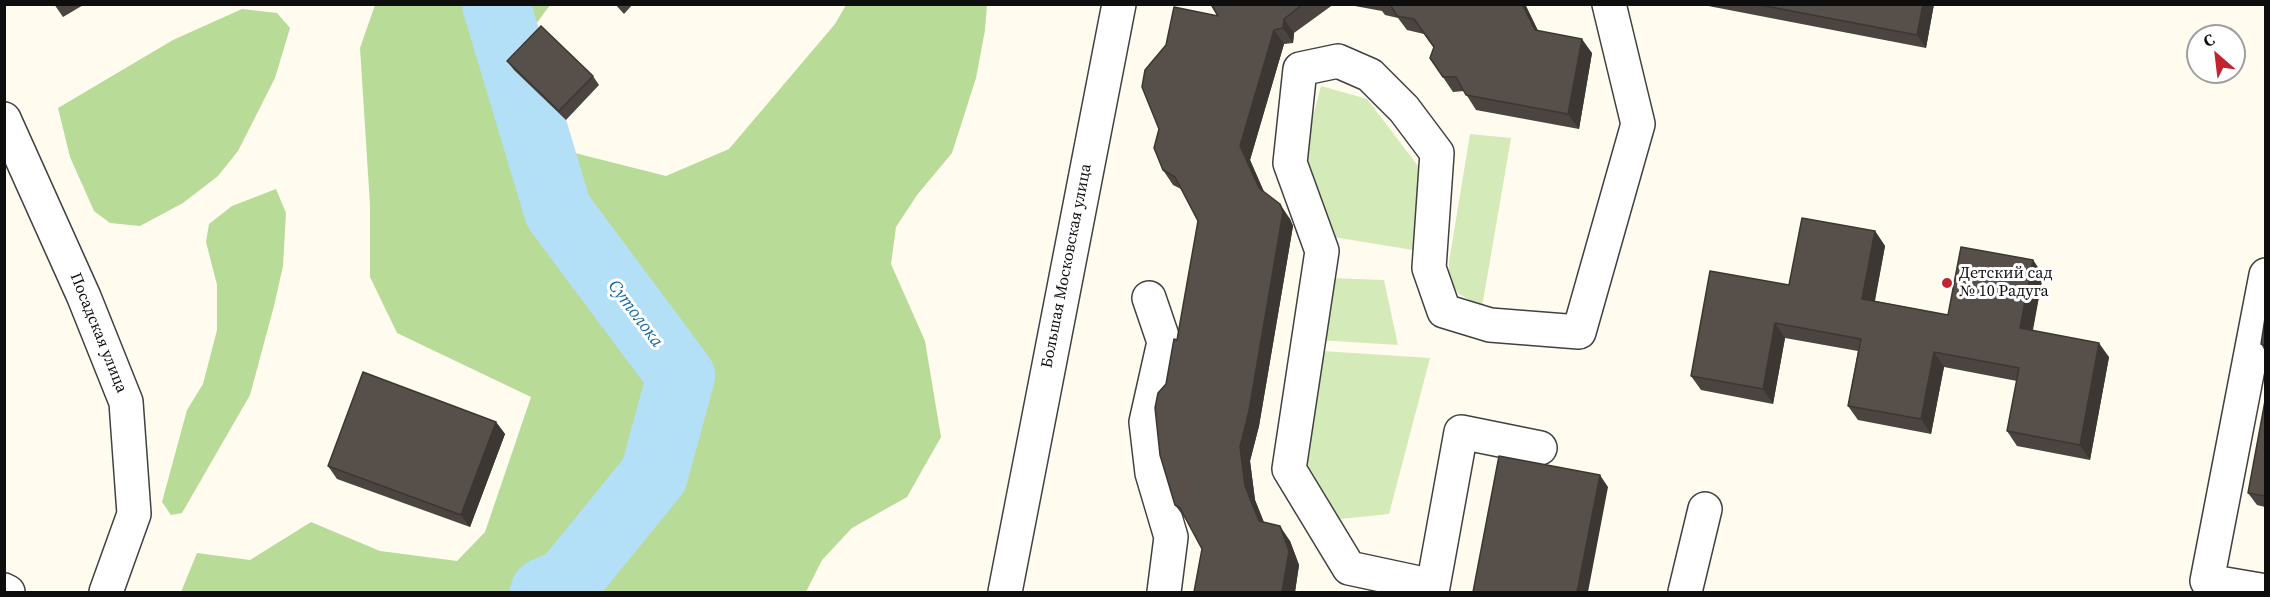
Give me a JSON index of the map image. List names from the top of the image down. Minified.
{"streets":{"street":["Большая Московская улица","Посадская улица"]},"water":["Сутолока"],"places":["Детский сад № 10 Радуга"],"north":"top left"}
